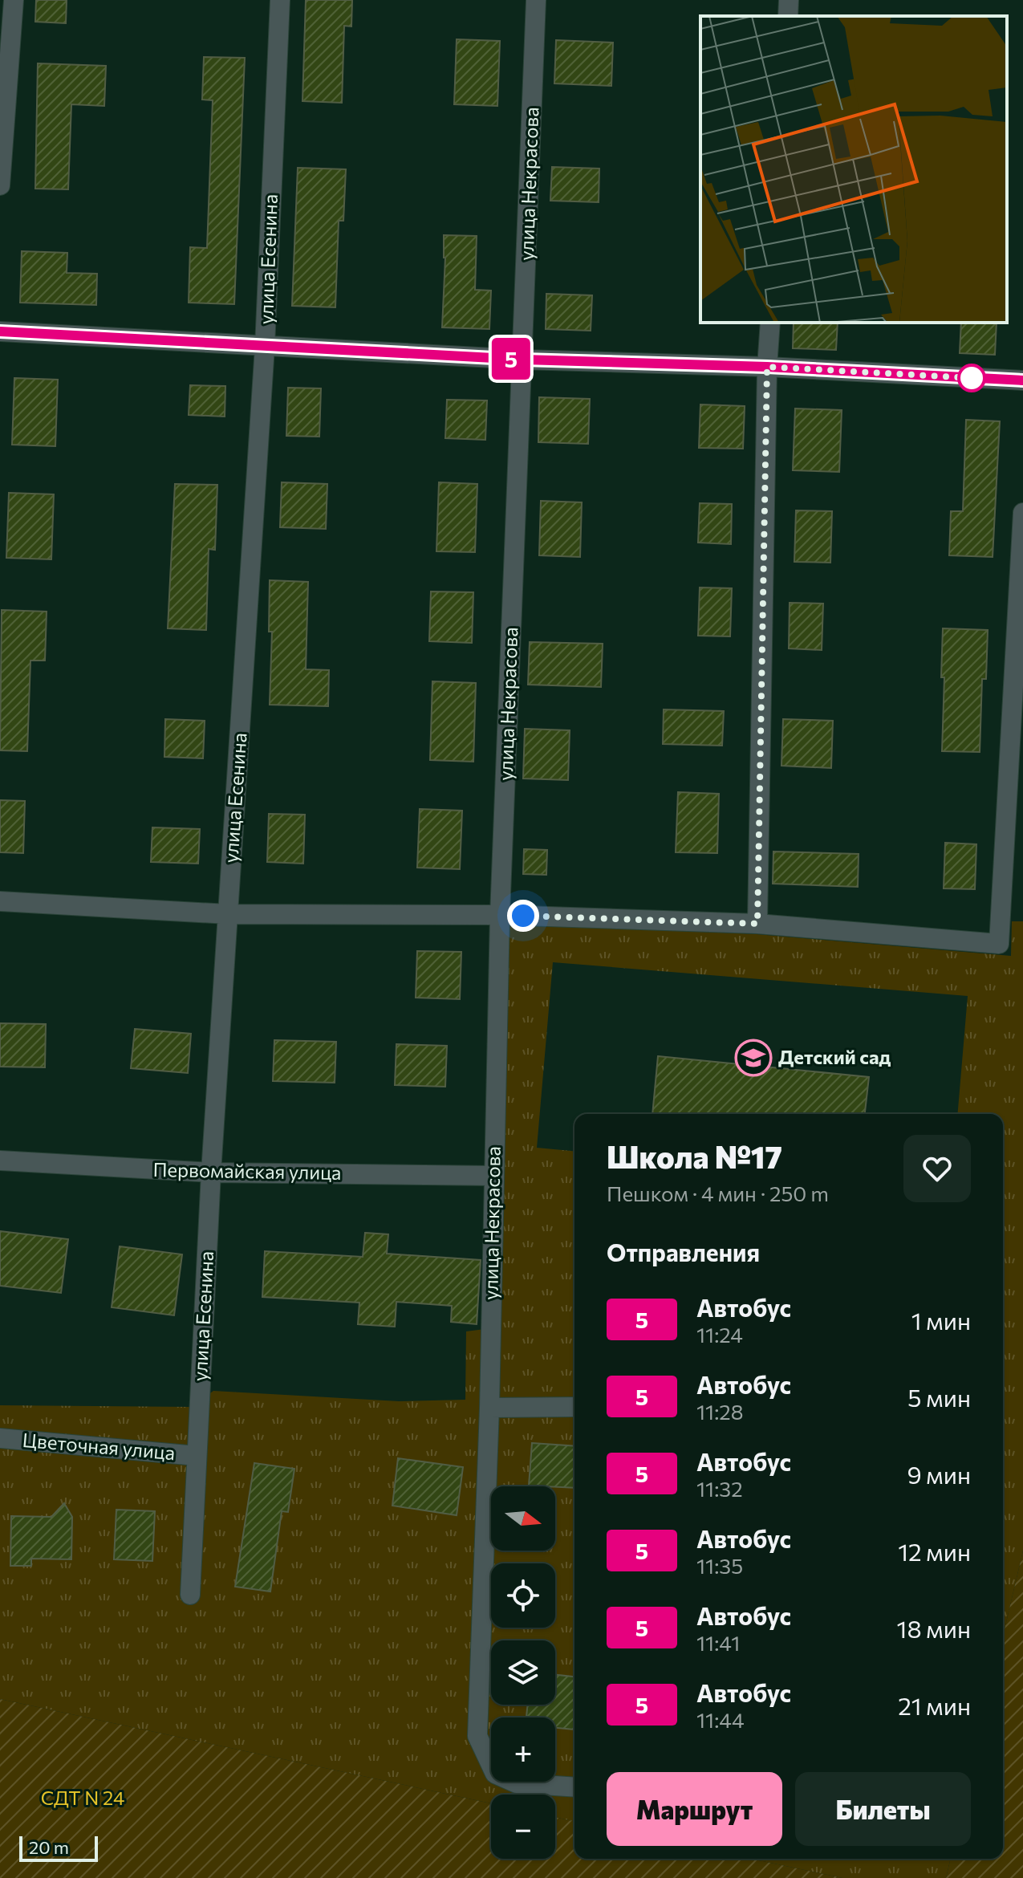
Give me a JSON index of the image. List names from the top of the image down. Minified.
{"streets":{"street":["улица Некрасова","улица Есенина","Первомайская улица","Цветочная улица"]},"crossings":[["улица Некрасова","Первомайская улица"],["улица Есенина","Первомайская улица"],["улица Есенина","Цветочная улица"]],"parks":["СДТ N 24"],"places":{"school or university":["Детский сад"]},"lines":["bus line 5"],"scale_bar":"20 m","north":"right","page":{"on_map":"5","heading":[["Школа №17","Пешком · 4 мин · 250 m"],"Отправления"],"list":[{"mark":"5","name":"Автобус","note":"11:24","value":"1 мин"},{"mark":"5","name":"Автобус","note":"11:28","value":"5 мин"},{"mark":"5","name":"Автобус","note":"11:32","value":"9 мин"},{"mark":"5","name":"Автобус","note":"11:35","value":"12 мин"},{"mark":"5","name":"Автобус","note":"11:41","value":"18 мин"},{"mark":"5","name":"Автобус","note":"11:44","value":"21 мин"}],"map_buttons":["+","−"],"buttons":["Маршрут","Билеты"],"scale":"20 m"}}
